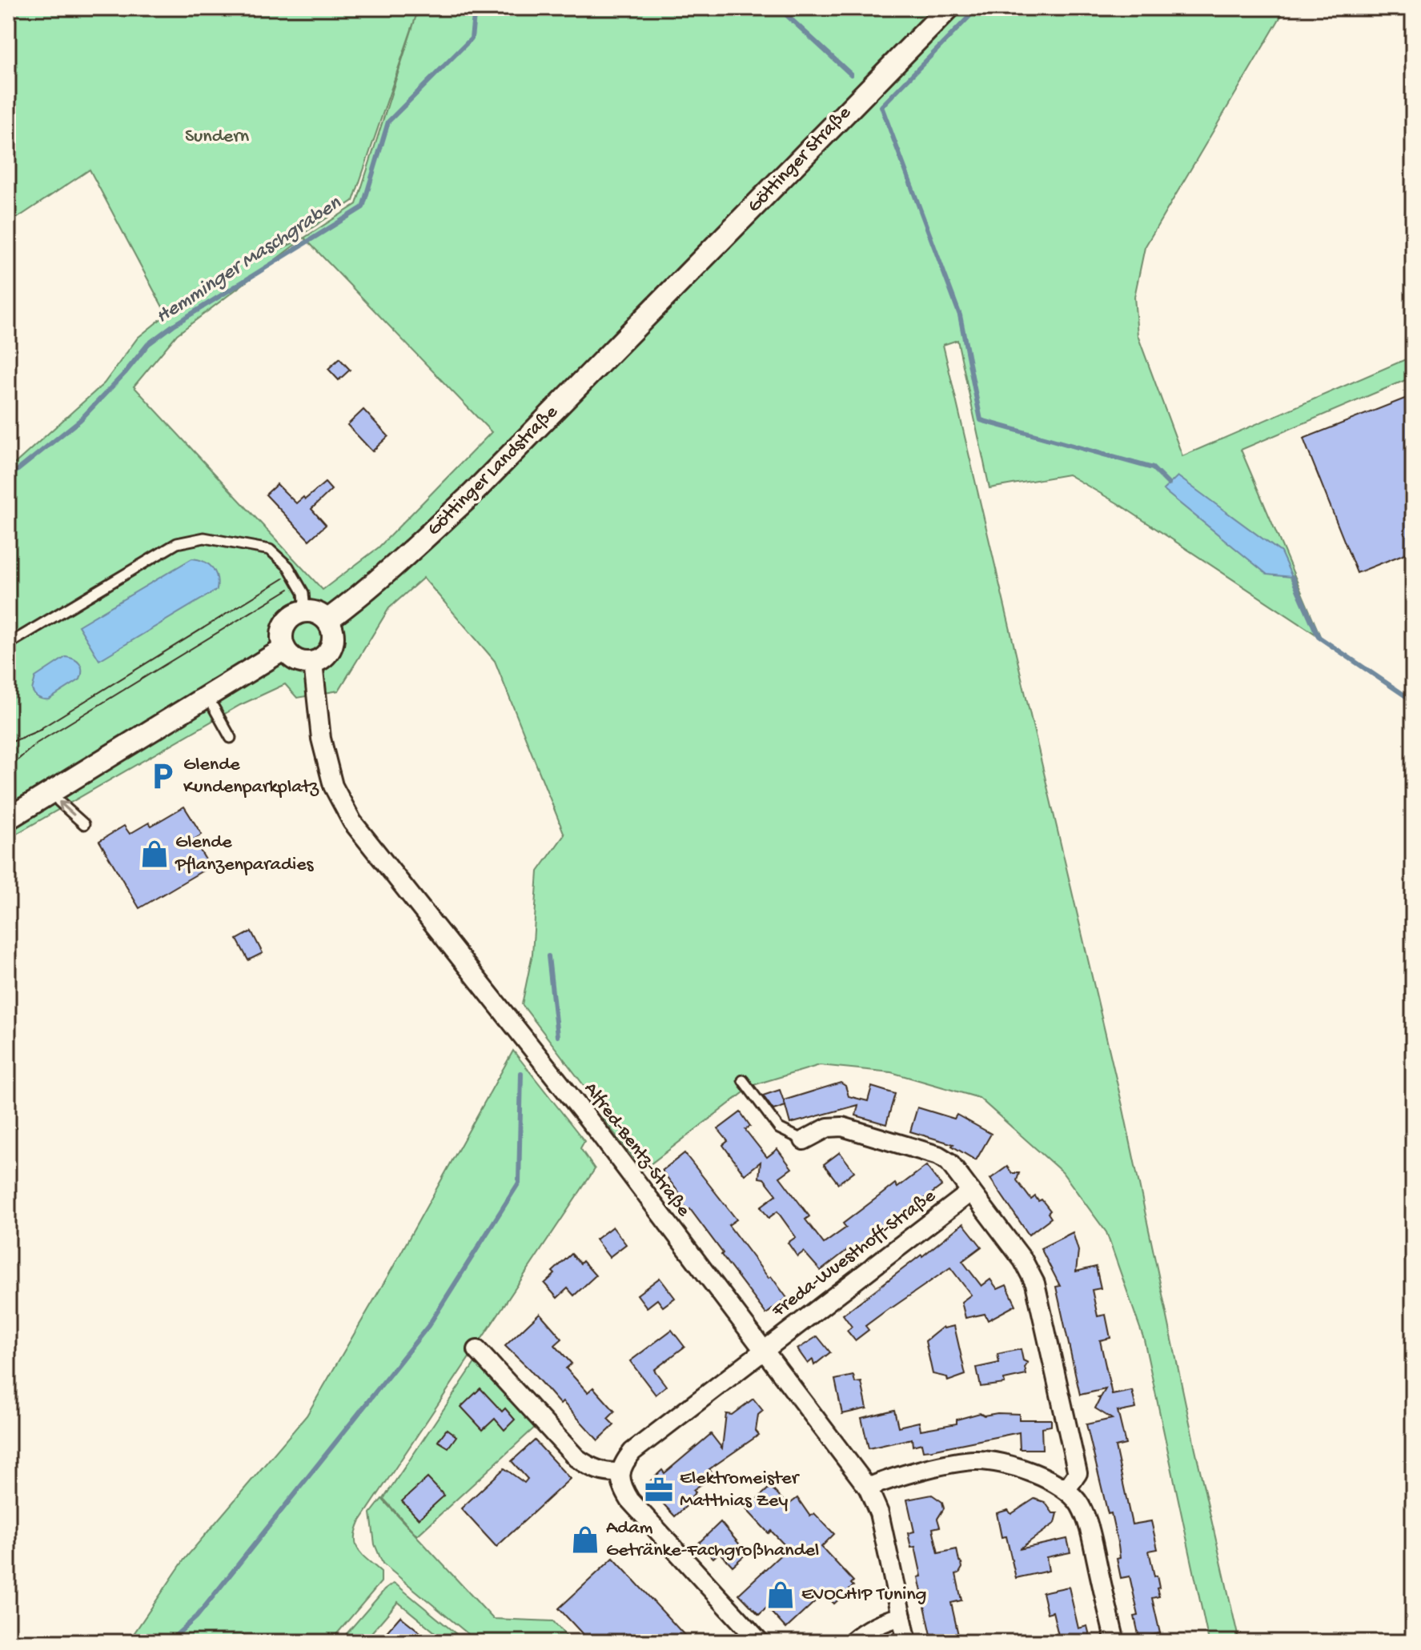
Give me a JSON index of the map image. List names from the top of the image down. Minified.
{"streets":{"street":["Göttinger Straße","Göttinger Landstraße","Alfred-Bentz-Straße","Freda-Wuesthoff-Straße"]},"crossings":[["Göttinger Straße","Göttinger Landstraße"],["Göttinger Landstraße","Alfred-Bentz-Straße"],["Alfred-Bentz-Straße","Freda-Wuesthoff-Straße"]],"water":["Hemminger Maschgraben"],"parks":["Sundern"],"places":{"parking":["Glende Kundenparkplatz"],"shop":["Glende Pflanzenparadies","Adam Getränke-Fachgroßhandel","EVOCHIP Tuning"],"office":["Elektromeister Matthias Zey"]}}
